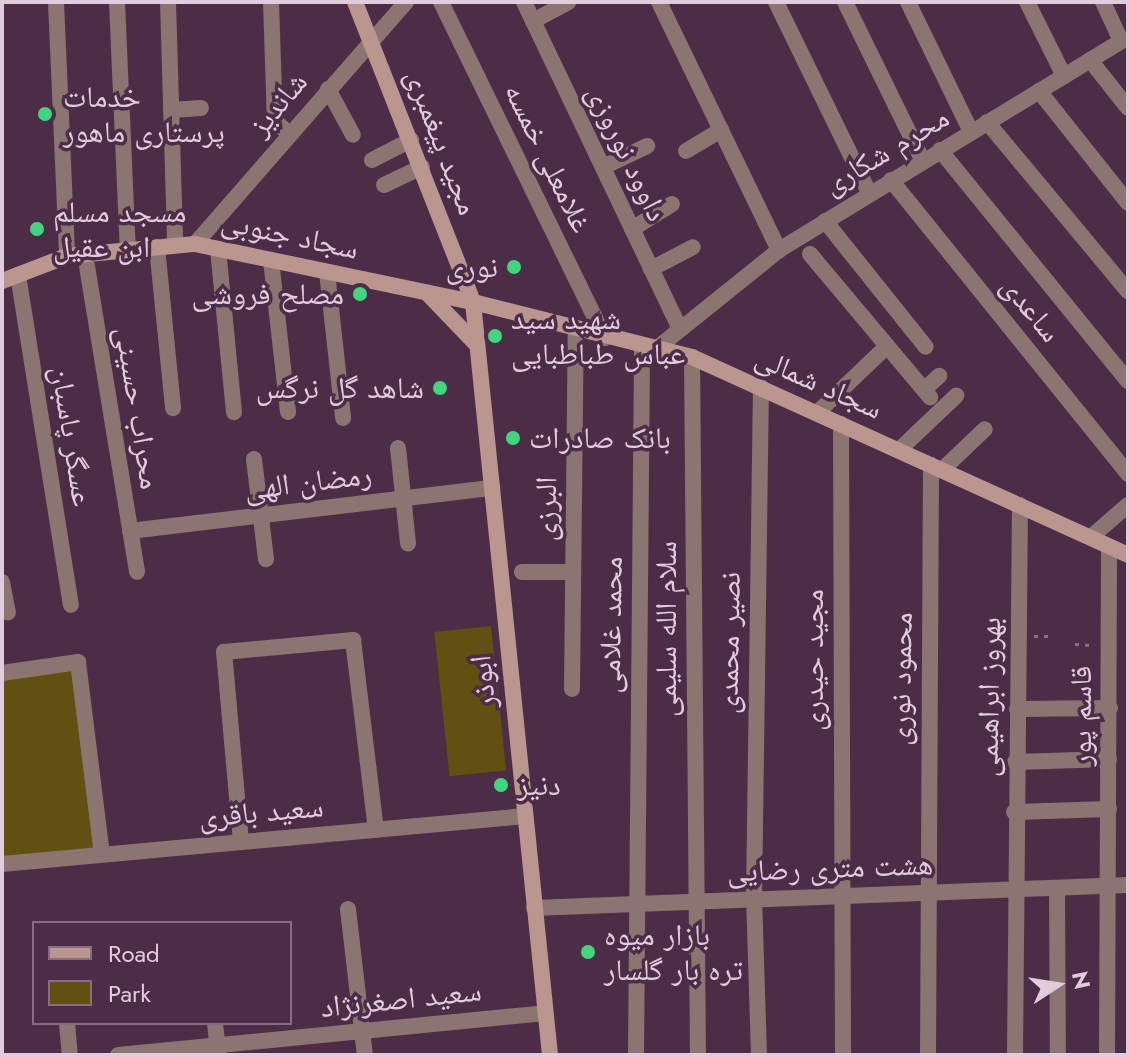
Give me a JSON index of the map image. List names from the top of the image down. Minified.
{"streets":{"main road":["مجید پیغمبری","سجاد جنوبی","سجاد شمالی","ابوذر"],"street":["شاندیز","محرم شکاری","داوود نوروزی","غلامعلی خمسه","ساعدی","محراب حسینی","عسگر پاسبان","رمضان الهی","البرزی","محمد غلامی","سلام الله سلیمی","نصیر محمدی","مجید حیدری","محمود نوری","بهروز ابراهیمی","قاسم پور","سعید باقری","هشت متری رضایی","سعید اصغرنژاد"]},"crossings":[["شاندیز","مجید پیغمبری"],["شاندیز","سجاد جنوبی"],["مجید پیغمبری","سجاد جنوبی"],["مجید پیغمبری","سجاد شمالی"],["مجید پیغمبری","ابوذر"],["محرم شکاری","داوود نوروزی"],["محرم شکاری","ساعدی"],["محرم شکاری","سجاد شمالی"],["محرم شکاری","محمد غلامی"],["غلامعلی خمسه","سجاد شمالی"],["سجاد جنوبی","سجاد شمالی"],["سجاد جنوبی","محراب حسینی"],["سجاد جنوبی","عسگر پاسبان"],["سجاد جنوبی","ابوذر"],["سجاد شمالی","البرزی"],["سجاد شمالی","محمد غلامی"],["سجاد شمالی","سلام الله سلیمی"],["سجاد شمالی","نصیر محمدی"],["سجاد شمالی","مجید حیدری"],["سجاد شمالی","محمود نوری"],["سجاد شمالی","ابوذر"],["سجاد شمالی","بهروز ابراهیمی"],["سجاد شمالی","قاسم پور"],["محراب حسینی","رمضان الهی"],["رمضان الهی","ابوذر"],["محمد غلامی","هشت متری رضایی"],["سلام الله سلیمی","هشت متری رضایی"],["نصیر محمدی","هشت متری رضایی"],["مجید حیدری","هشت متری رضایی"],["محمود نوری","هشت متری رضایی"],["ابوذر","سعید باقری"],["ابوذر","هشت متری رضایی"],["ابوذر","سعید اصغرنژاد"],["بهروز ابراهیمی","هشت متری رضایی"],["قاسم پور","هشت متری رضایی"]],"places":["خدمات پرستاری ماهور","مسجد مسلم ابن عقیل","نوری","مصلح فروشی","شهید سید عباس طباطبایی","شاهد گل نرگس","بانک صادرات","دنیز","بازار میوه تره بار گلسار"],"legend":["Road","Park"],"north":"right"}
